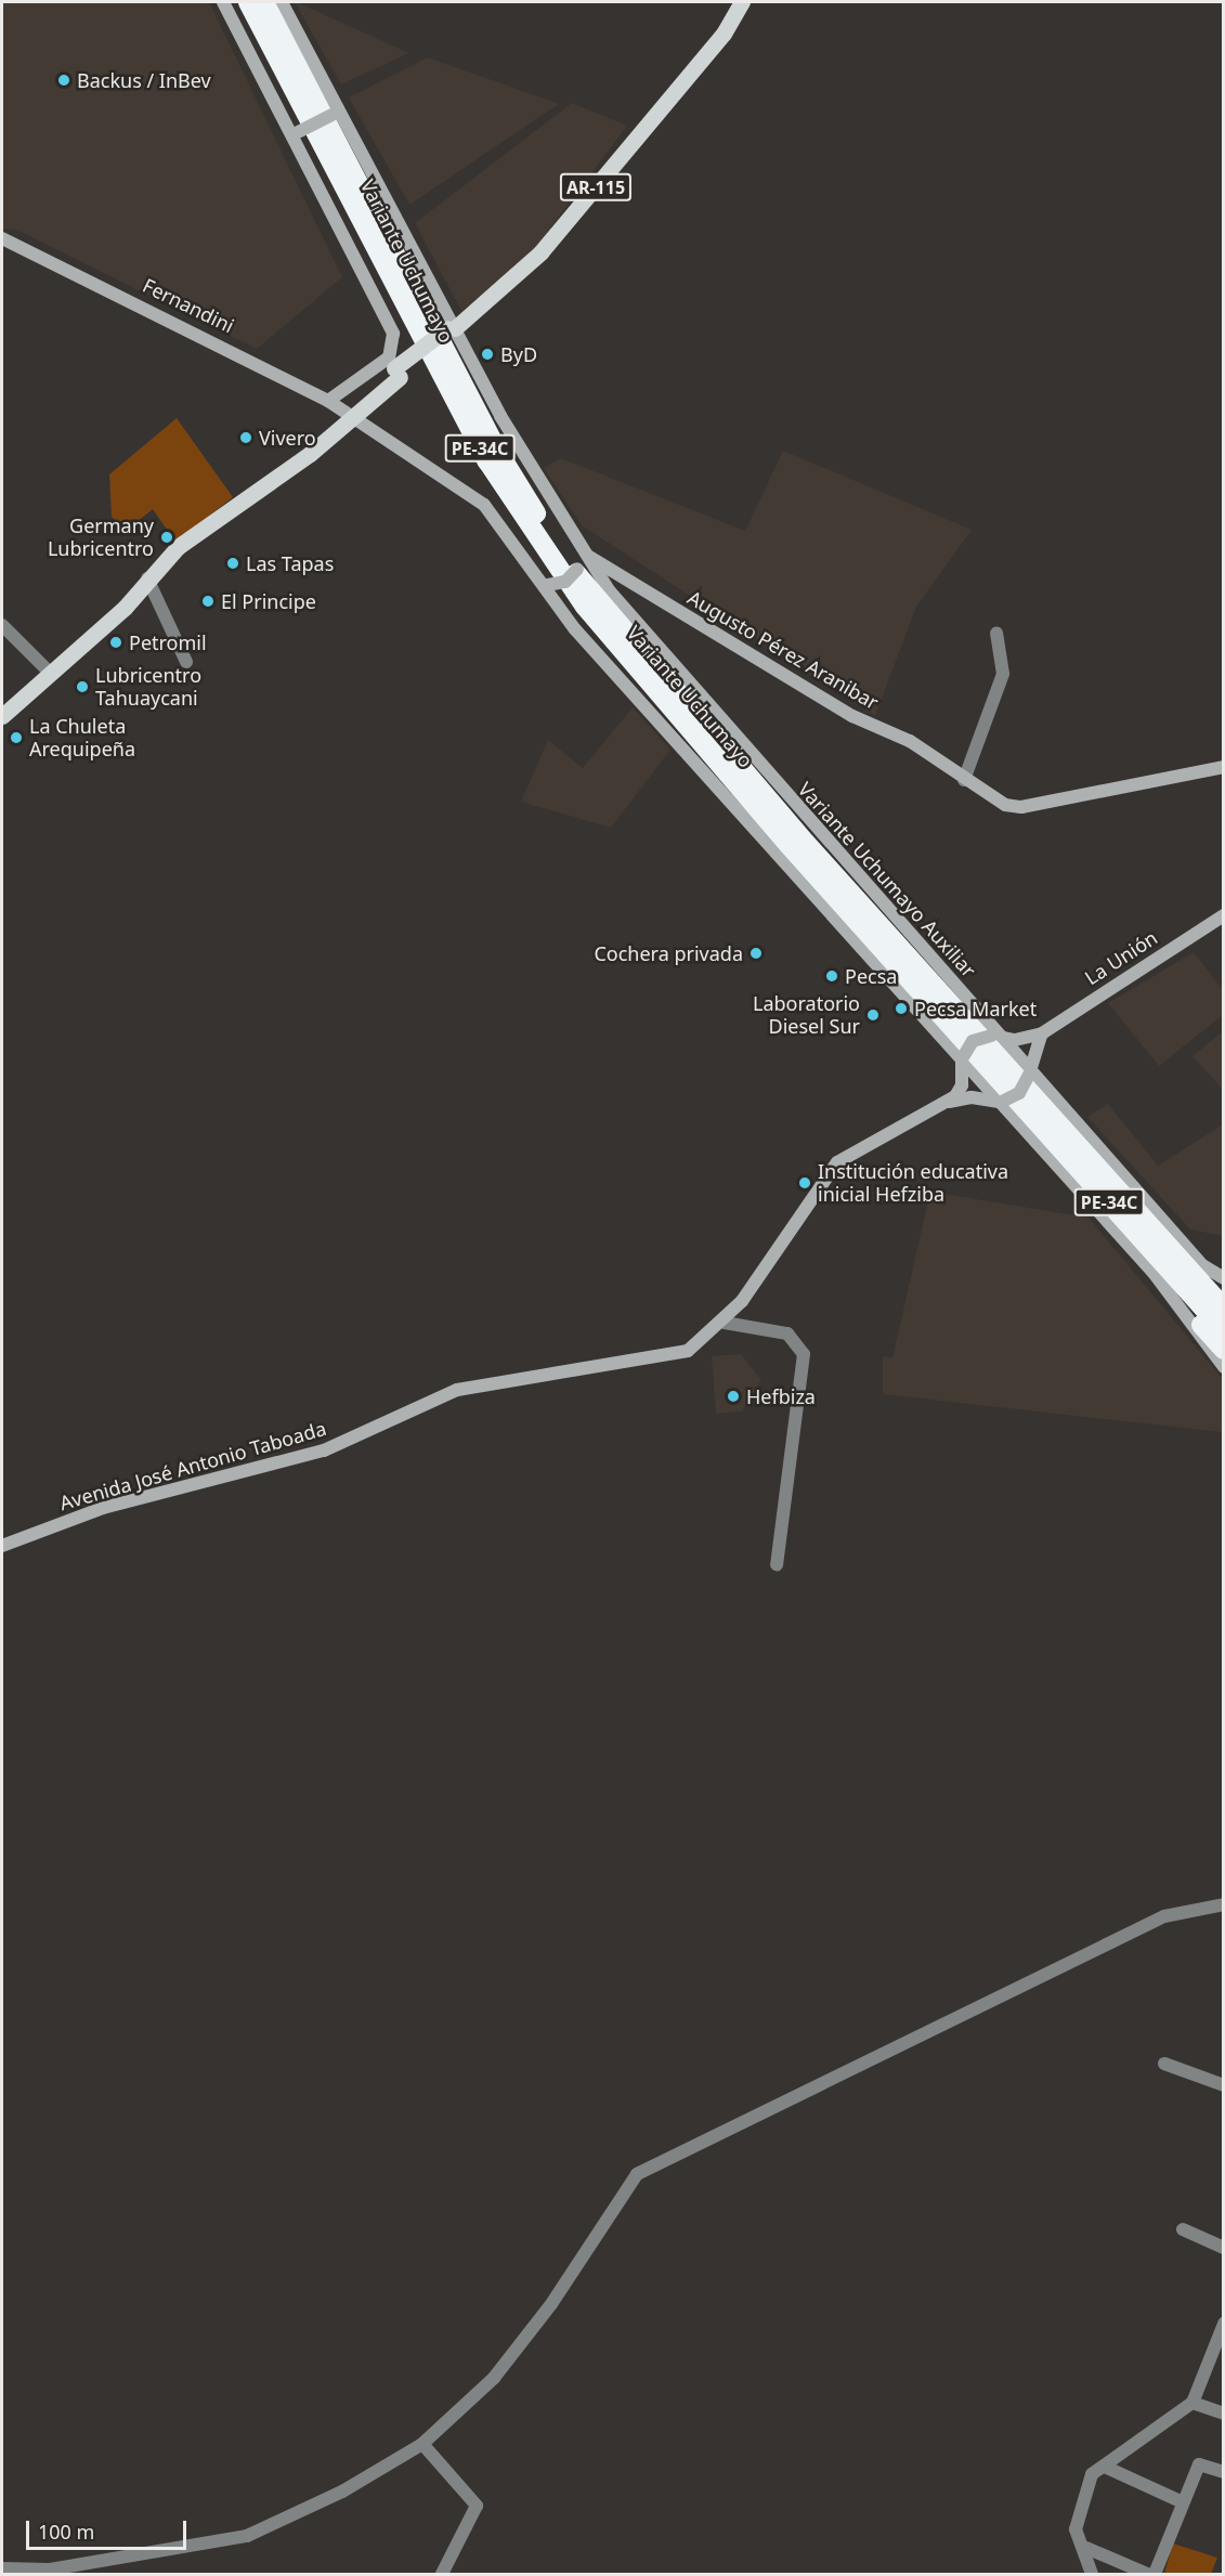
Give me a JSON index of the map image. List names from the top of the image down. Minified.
{"streets":{"highway":["Variante Uchumayo","PE-34C"],"main road":["AR-115","Fernandini","Augusto Pérez Aranibar","Variante Uchumayo Auxiliar","La Unión","Avenida José Antonio Taboada"]},"crossings":[["AR-115","Variante Uchumayo"],["Variante Uchumayo","Augusto Pérez Aranibar"],["Variante Uchumayo","Variante Uchumayo Auxiliar"],["Augusto Pérez Aranibar","Variante Uchumayo Auxiliar"],["Variante Uchumayo Auxiliar","La Unión"]],"places":["Backus / InBev","ByD","Vivero","Germany Lubricentro","Las Tapas","El Principe","Petromil","Lubricentro Tahuaycani","La Chuleta Arequipeña","Cochera privada","Pecsa","Pecsa Market","Laboratorio Diesel Sur","Institución educativa inicial Hefziba","Hefbiza"],"scale_bar":"100 m"}
